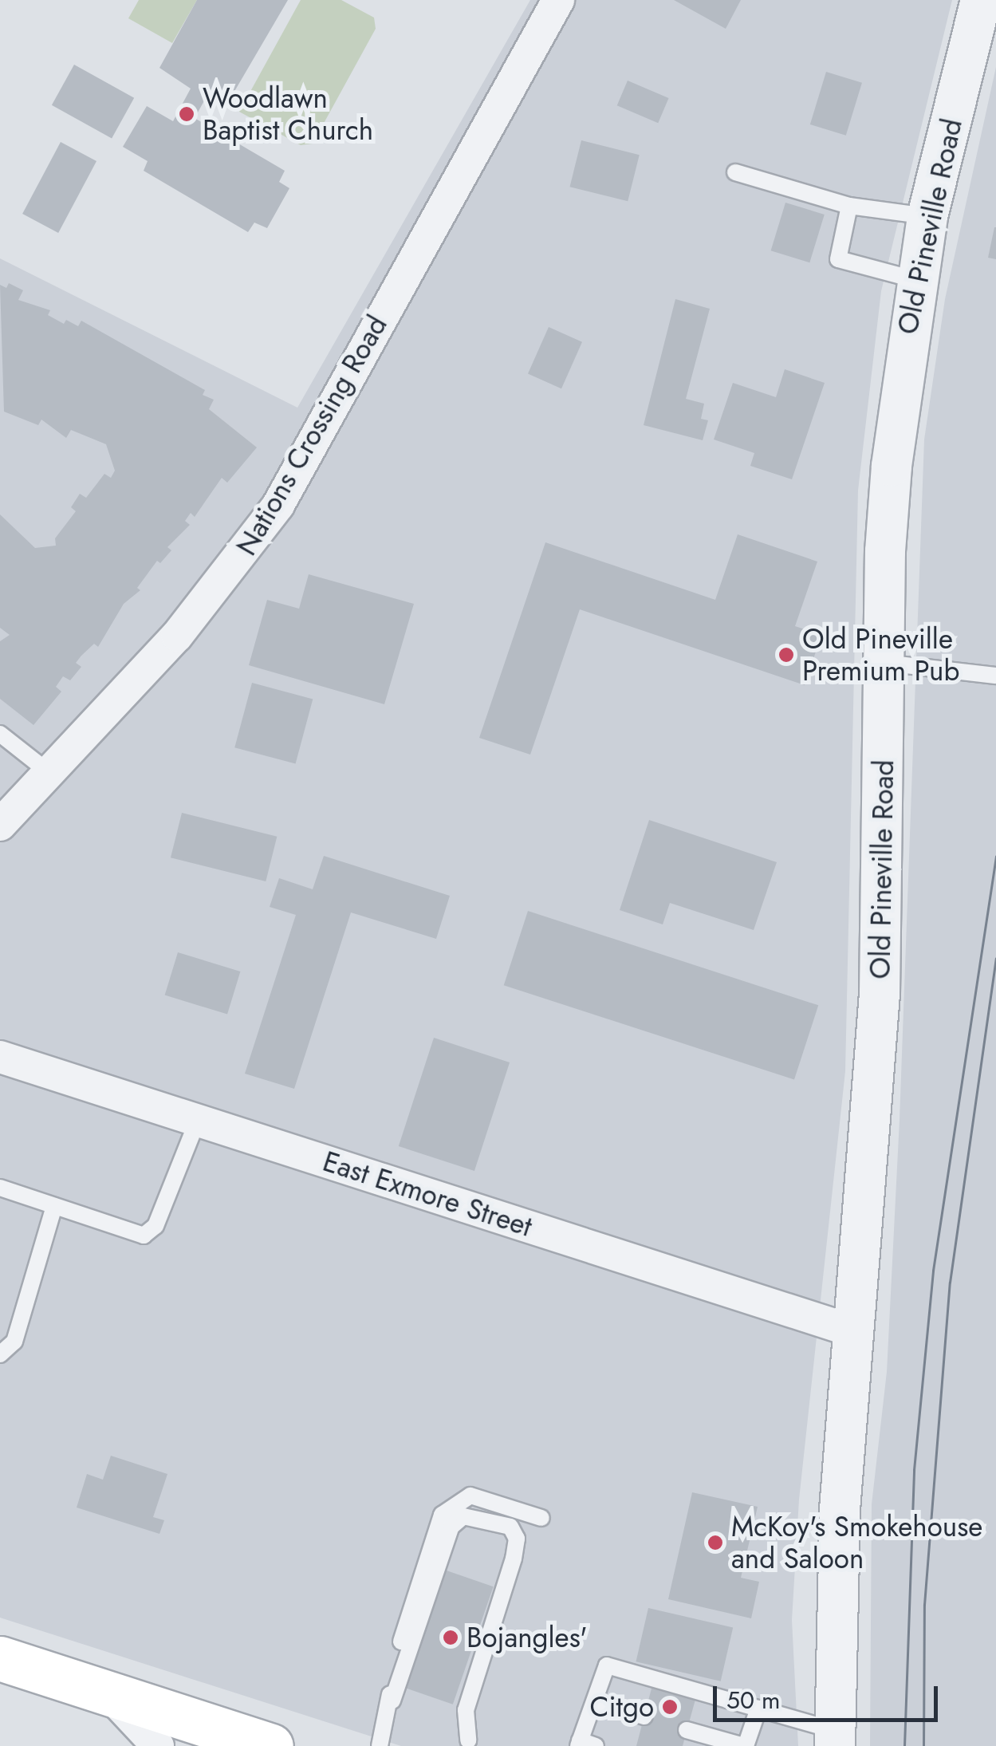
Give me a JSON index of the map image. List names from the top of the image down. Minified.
{"streets":{"street":["Old Pineville Road","Nations Crossing Road","East Exmore Street"]},"crossings":[["Old Pineville Road","East Exmore Street"]],"places":["Woodlawn Baptist Church","Old Pineville Premium Pub","McKoy's Smokehouse and Saloon","Bojangles'","Citgo"],"scale_bar":"50 m"}
